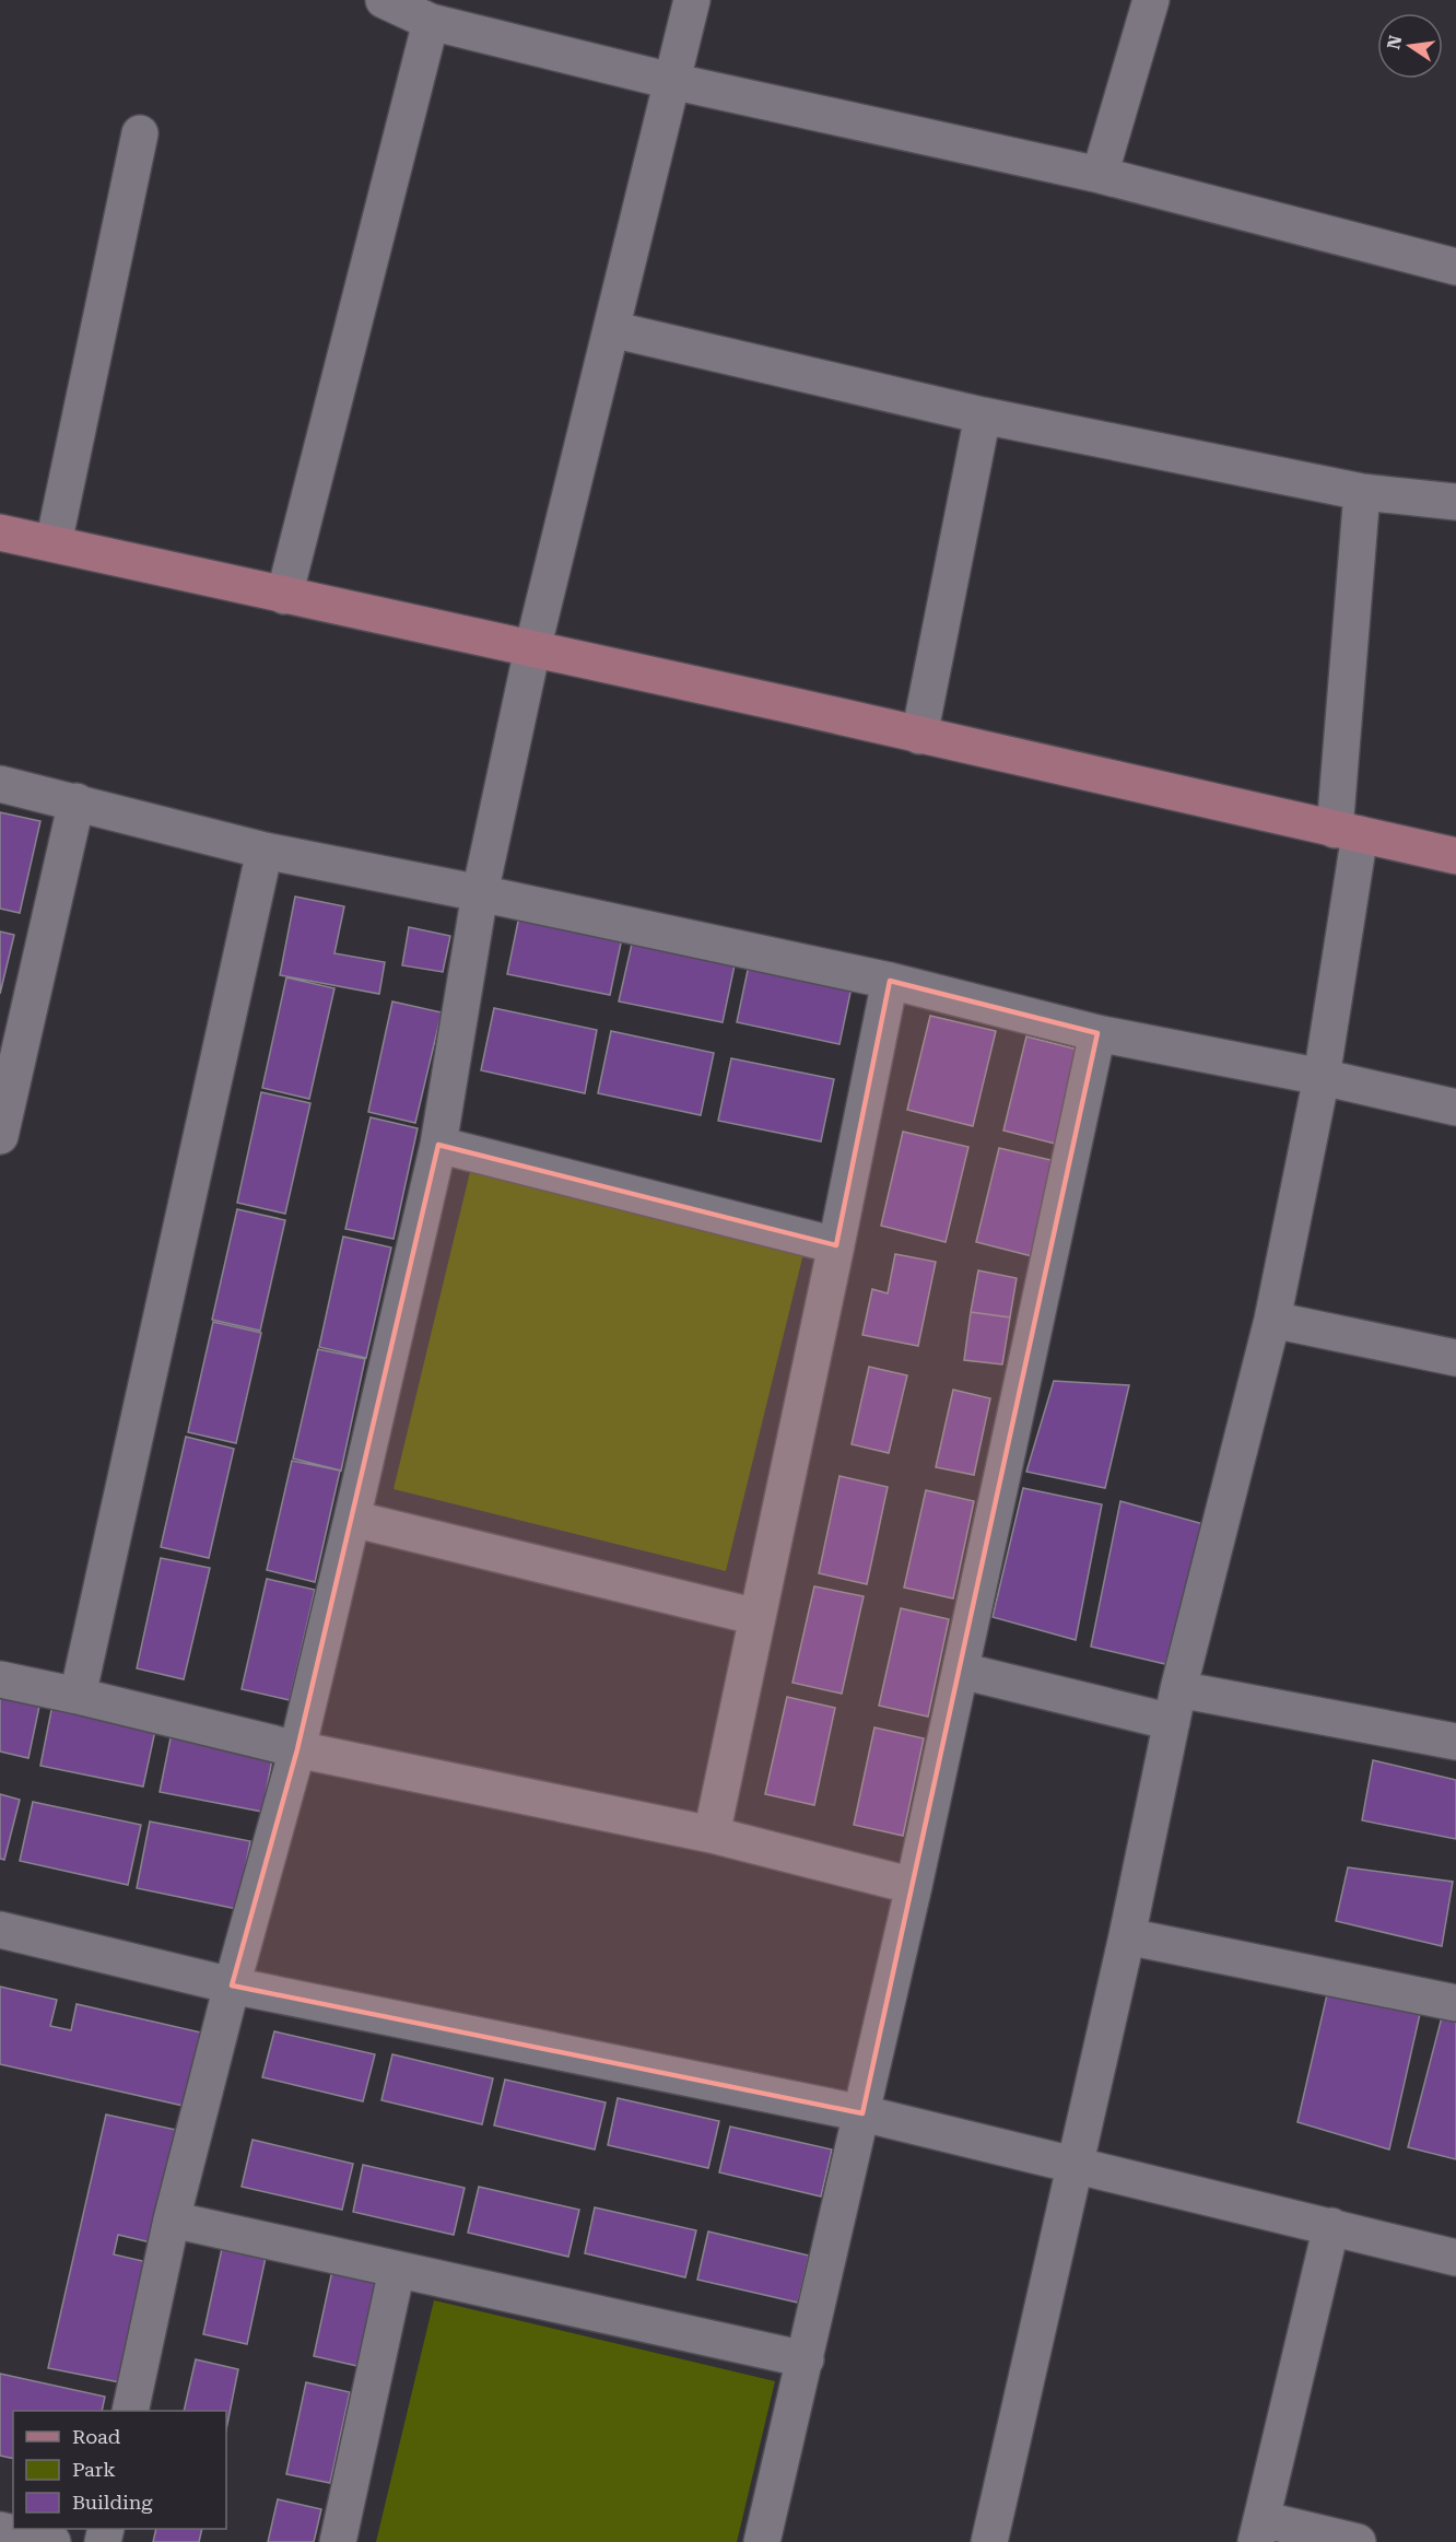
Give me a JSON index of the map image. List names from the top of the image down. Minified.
{"legend":["Road","Park","Building"],"north":"left"}
